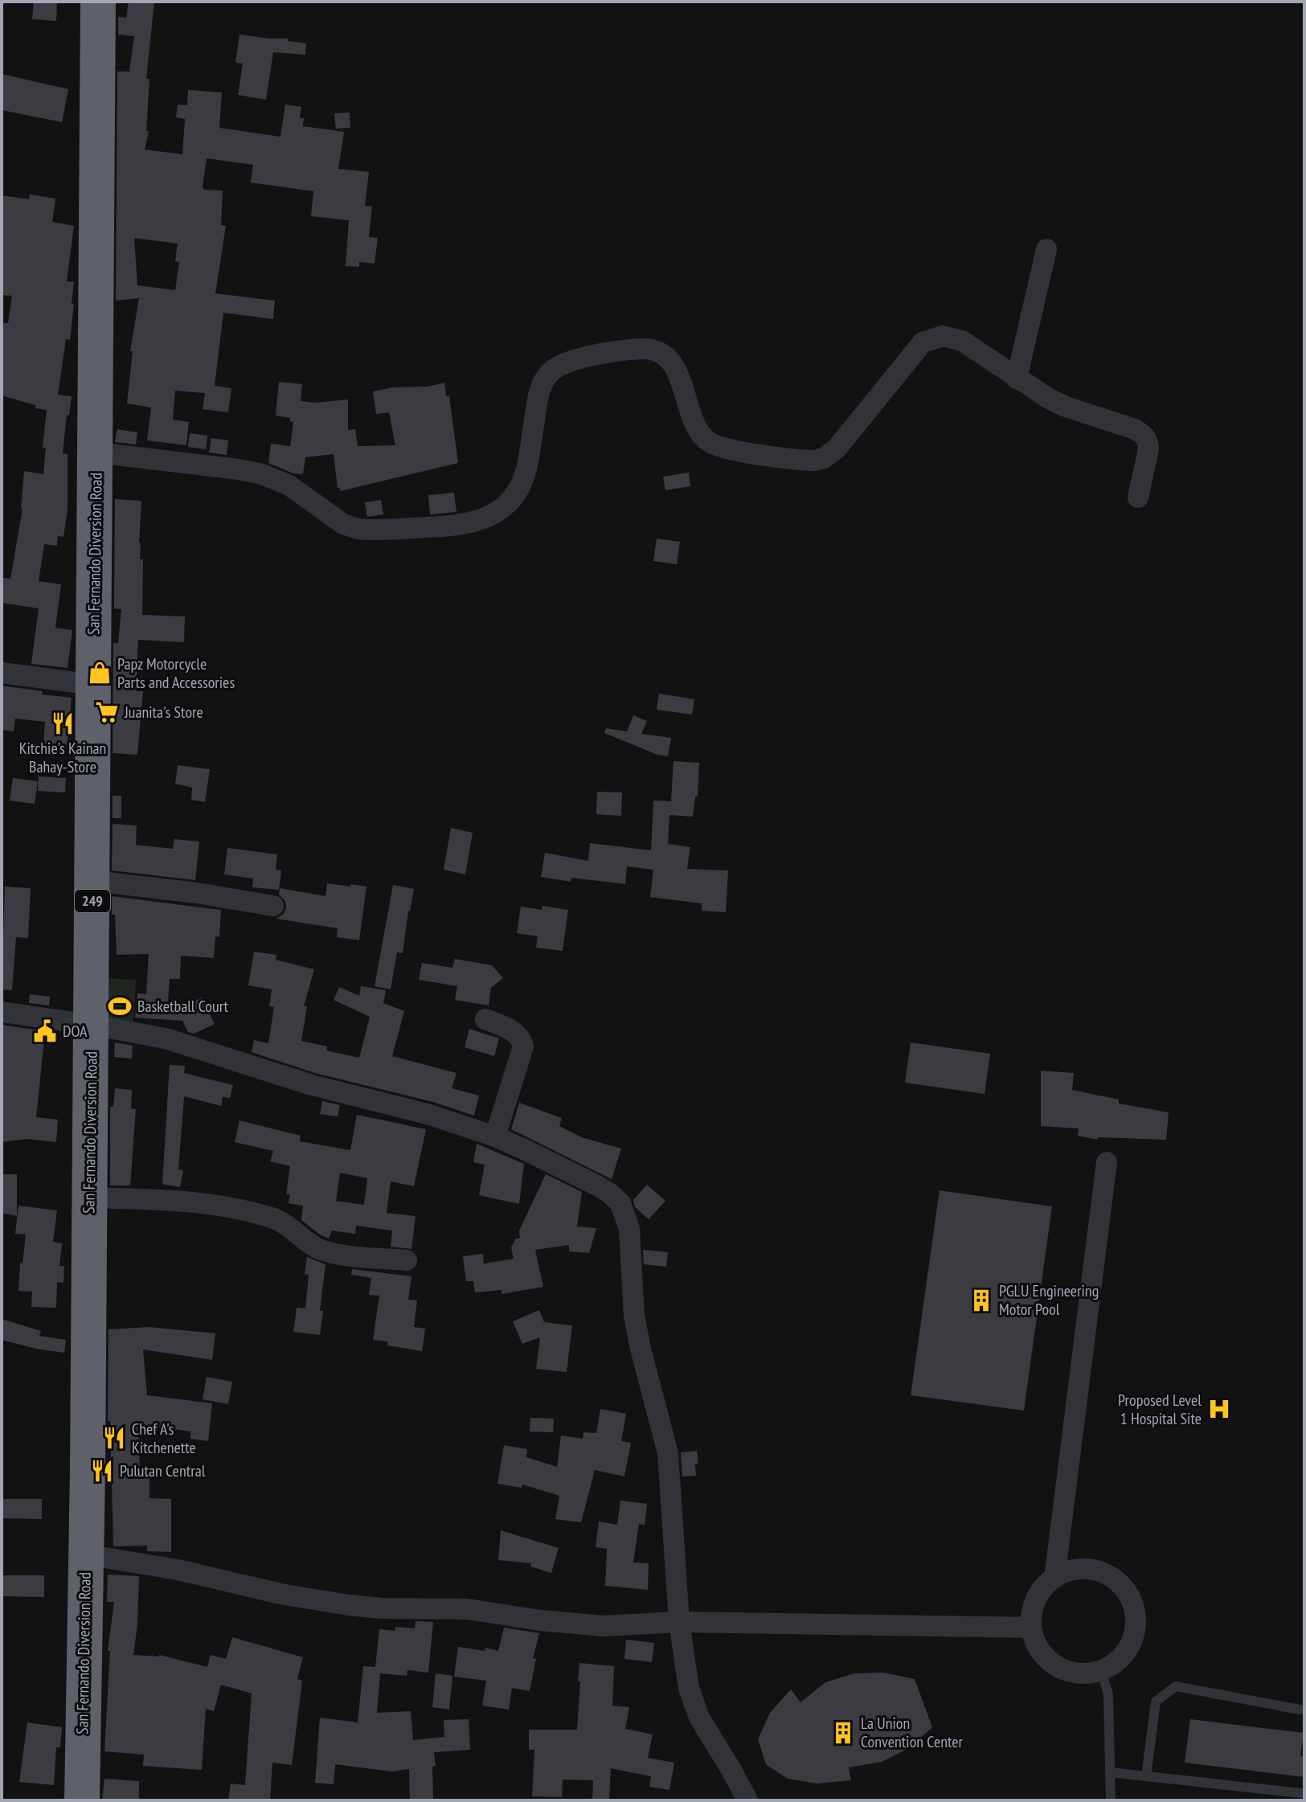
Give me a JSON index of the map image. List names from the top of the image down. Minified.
{"streets":{"highway":["San Fernando Diversion Road","249"]},"places":{"shop":["Papz Motorcycle Parts and Accessories"],"supermarket":["Juanita's Store"],"restaurant":["Kitchie's Kainan Bahay-Store","Chef A's Kitchenette","Pulutan Central"],"sports":["Basketball Court"],"public building":["DOA"],"building":["PGLU Engineering Motor Pool","La Union Convention Center"],"hospital":["Proposed Level 1 Hospital Site"]}}
